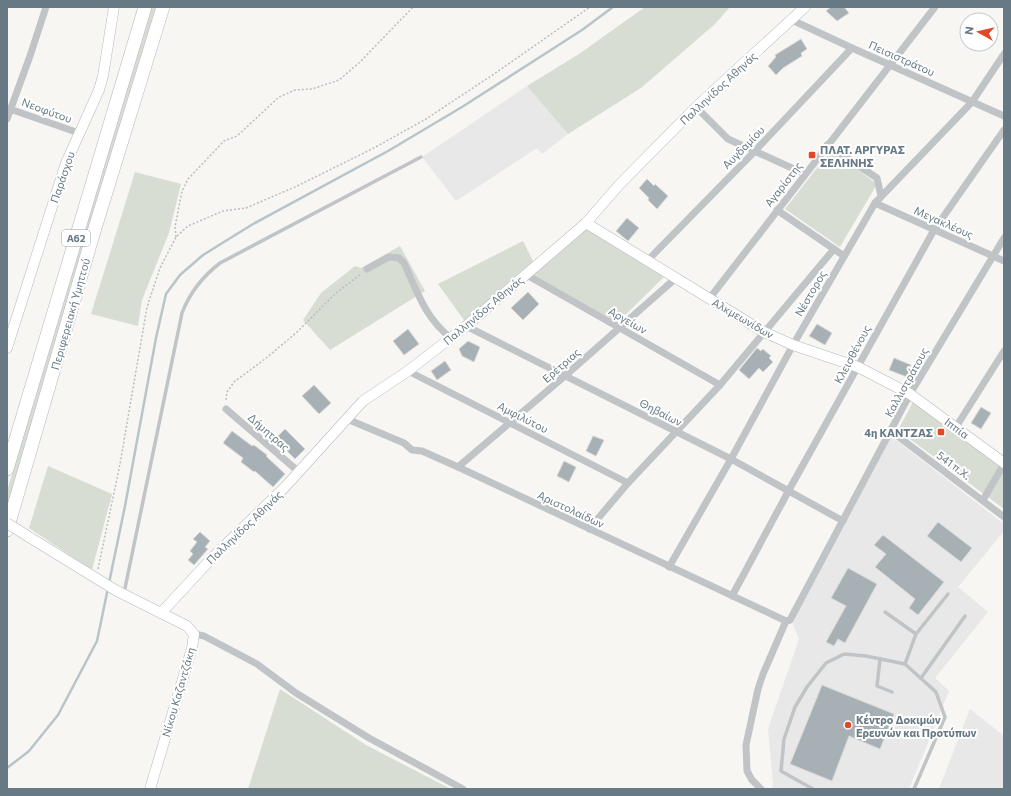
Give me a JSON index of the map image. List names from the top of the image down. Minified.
{"streets":{"highway":["Α62","Περιφερειακή Υμηττού"],"street":["Πεισιστράτου","Παλληνίδος Αθηνάς","Νεοφύτου","Αυγδαμίου","Παράσχου","Αγαρίστης","Μεγακλέους","Νέστορος","Αλκμεωνίδων","Αργείων","Κλεισθένους","Ερέτριας","Καλλιστράτους","Θηβαίων","Αμφιλύτου","Ιππία","Δήμητρας","541 π.Χ.","Αριστολαίδων","Νίκου Καζαντζάκη"]},"crossings":[["Πεισιστράτου","Παλληνίδος Αθηνάς"],["Πεισιστράτου","Αυγδαμίου"],["Πεισιστράτου","Αγαρίστης"],["Πεισιστράτου","Νέστορος"],["Παλληνίδος Αθηνάς","Αλκμεωνίδων"],["Παλληνίδος Αθηνάς","Αργείων"],["Παλληνίδος Αθηνάς","Θηβαίων"],["Παλληνίδος Αθηνάς","Αμφιλύτου"],["Παλληνίδος Αθηνάς","Δήμητρας"],["Παλληνίδος Αθηνάς","Αριστολαίδων"],["Παλληνίδος Αθηνάς","Νίκου Καζαντζάκη"],["Νεοφύτου","Παράσχου"],["Αυγδαμίου","Αλκμεωνίδων"],["Αγαρίστης","Αλκμεωνίδων"],["Μεγακλέους","Νέστορος"],["Μεγακλέους","Κλεισθένους"],["Μεγακλέους","Καλλιστράτους"],["Νέστορος","Αλκμεωνίδων"],["Νέστορος","Αργείων"],["Νέστορος","Θηβαίων"],["Νέστορος","Αμφιλύτου"],["Νέστορος","Αριστολαίδων"],["Αλκμεωνίδων","Κλεισθένους"],["Αλκμεωνίδων","Ερέτριας"],["Αλκμεωνίδων","Καλλιστράτους"],["Αλκμεωνίδων","Ιππία"],["Αργείων","Ερέτριας"],["Κλεισθένους","Θηβαίων"],["Κλεισθένους","Αριστολαίδων"],["Ερέτριας","Θηβαίων"],["Ερέτριας","Αμφιλύτου"],["Ερέτριας","Αριστολαίδων"],["Καλλιστράτους","Θηβαίων"],["Καλλιστράτους","Ιππία"],["Καλλιστράτους","541 π.Χ."],["Καλλιστράτους","Αριστολαίδων"]],"places":{"transit":["ΠΛΑΤ. ΑΡΓΥΡΑΣ ΣΕΛΗΝΗΣ","4η ΚΑΝΤΖΑΣ"],"other":["Κέντρο Δοκιμών Ερευνών και Προτύπων"]},"north":"left"}
